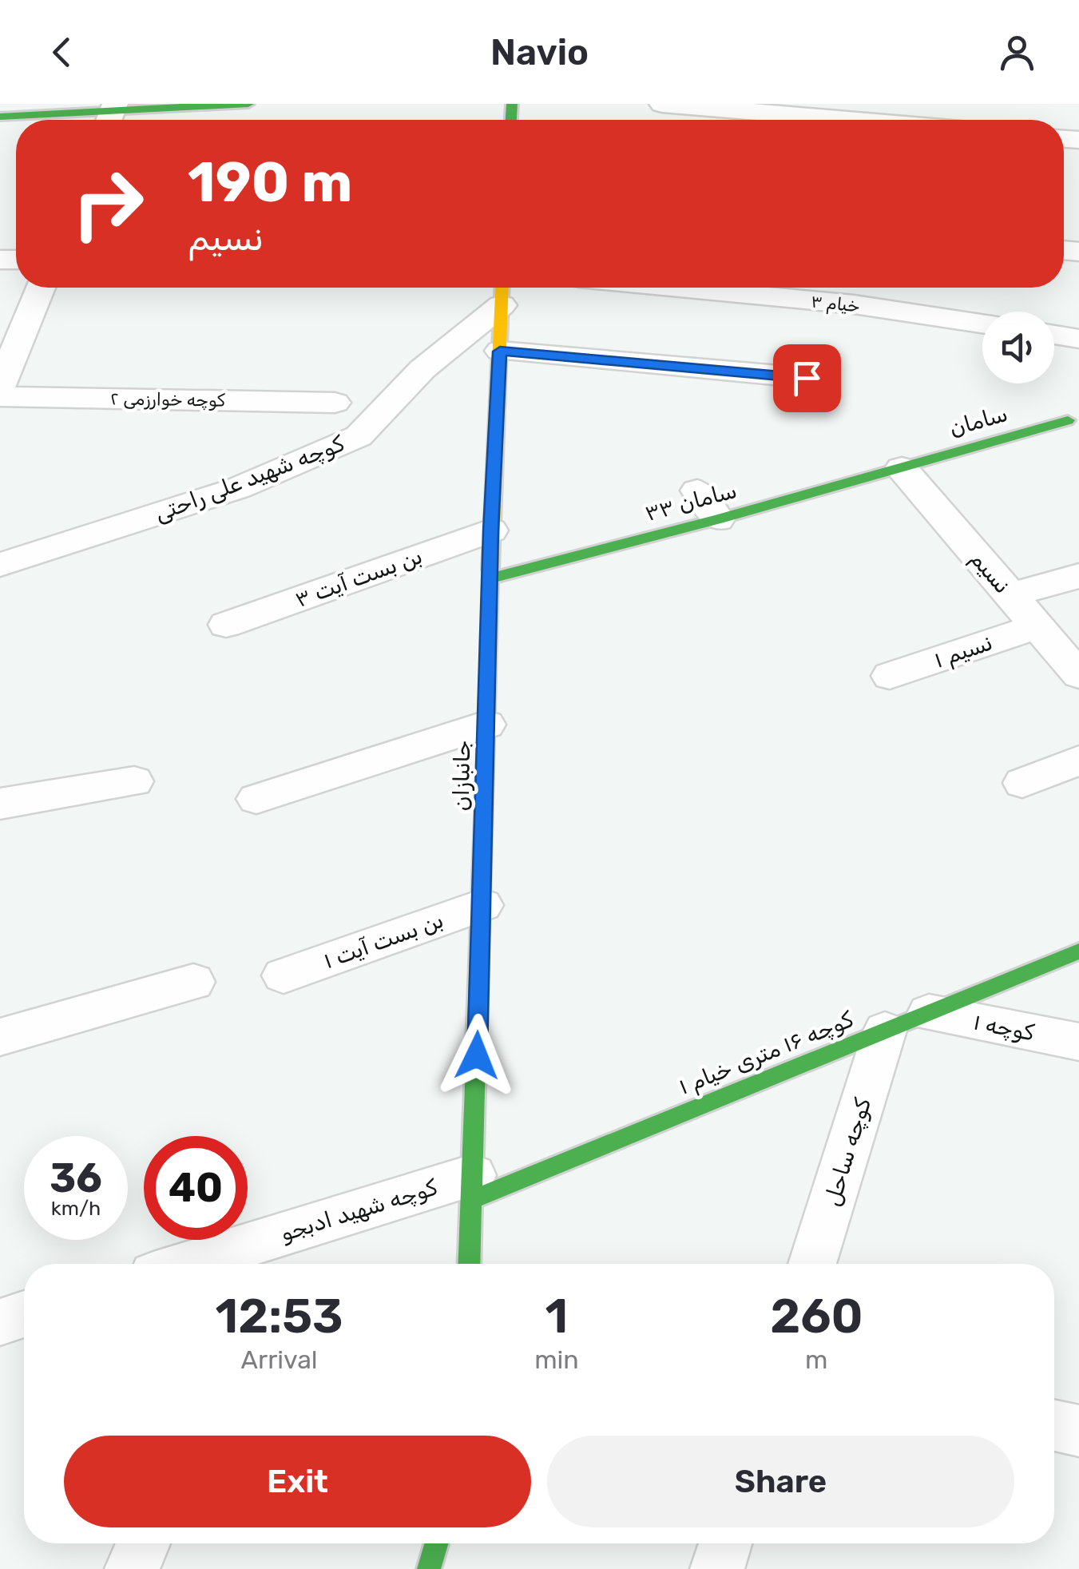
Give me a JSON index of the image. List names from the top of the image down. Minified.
{"streets":{"street":["۳ خیام","کوچه خوارزمی ۲","سامان","کوچه شهید علی راحتی","۳۳ سامان","نسیم","بن بست آیت ۳","نسیم ۱","جانبازان","۱ بن بست آیت","کوچه ۱","۱ کوچه ۱۶ متری خیام","کوچه ساحل","کوچه شهید ادبجو"]},"crossings":[["سامان","۳۳ سامان"],["سامان","نسیم"],["کوچه شهید علی راحتی","جانبازان"],["۳۳ سامان","نسیم"],["۳۳ سامان","جانبازان"],["نسیم","نسیم ۱"],["بن بست آیت ۳","جانبازان"],["جانبازان","۱ بن بست آیت"],["جانبازان","۱ کوچه ۱۶ متری خیام"],["جانبازان","کوچه شهید ادبجو"],["کوچه ۱","۱ کوچه ۱۶ متری خیام"],["۱ کوچه ۱۶ متری خیام","کوچه ساحل"],["۱ کوچه ۱۶ متری خیام","کوچه شهید ادبجو"]],"page":{"header":"Navio","turn":["190 m","نسیم"],"speed":"36 km/h","limit":"40","eta":["12:53","Arrival","1","min","260","m"],"buttons":["Exit","Share"]}}
